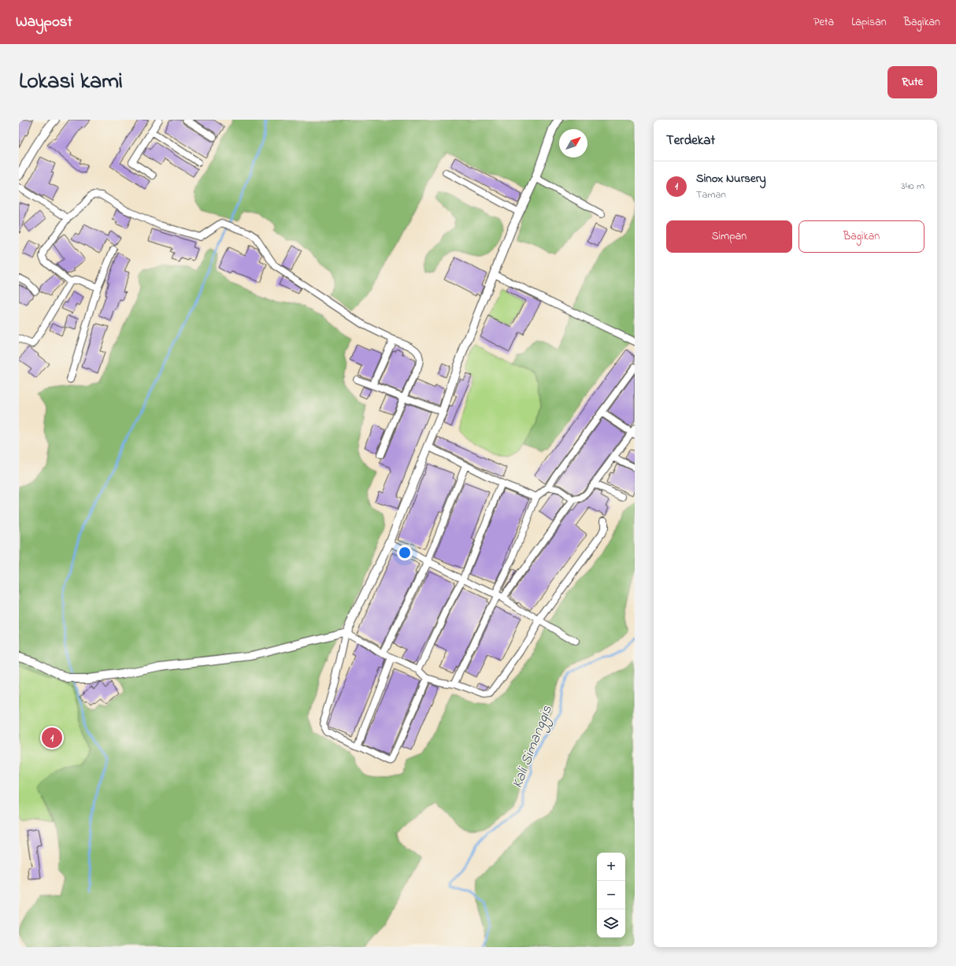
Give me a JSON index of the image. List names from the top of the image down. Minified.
{"water":["Kali Simanggis"],"north":"top right","page":{"header":"Waypost","nav":["Peta","Lapisan","Bagikan"],"title":"Lokasi kami","buttons":["Rute",["Simpan","Bagikan"]],"heading":"Terdekat","list":[{"mark":"1","name":"Sinox Nursery","note":"Taman","value":"340 m"}],"pins":"1","map_buttons":["+","−"]}}
